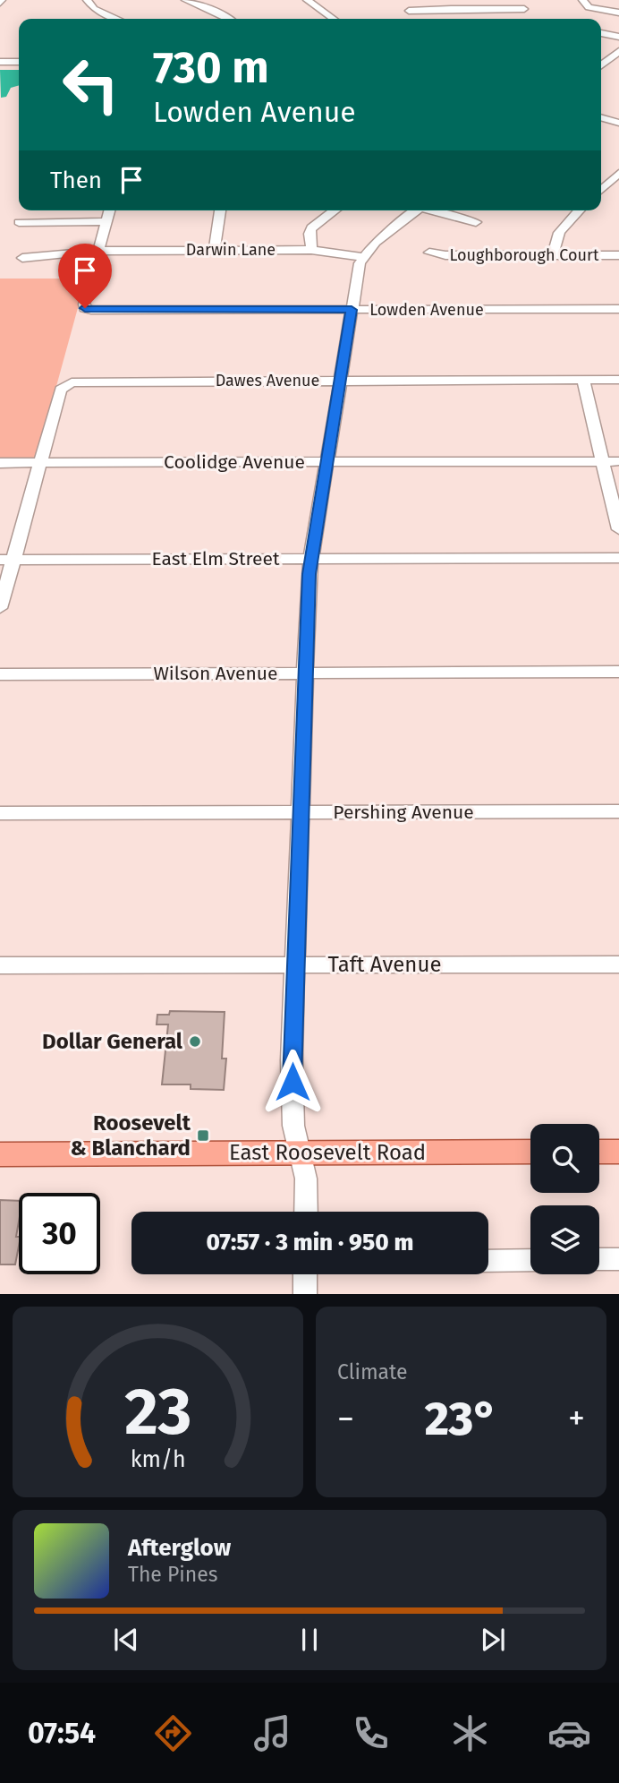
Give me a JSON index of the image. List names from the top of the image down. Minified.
{"streets":{"main road":["East Roosevelt Road"],"street":["Darwin Lane","Loughborough Court","Lowden Avenue","Dawes Avenue","Coolidge Avenue","East Elm Street","Wilson Avenue","Pershing Avenue","Taft Avenue"]},"crossings":[["Darwin Lane","Lowden Avenue"],["Dawes Avenue","Coolidge Avenue"]],"places":{"other":["Dollar General"],"transit":["Roosevelt & Blanchard"]},"page":{"turn":["730 m","Lowden Avenue"],"then":"Then","limit":"30","trip":"07:57 · 3 min · 950 m","tile":"Climate","heat":["−","23°","+"],"song":["Afterglow","The Pines"],"tabs":"07:54","gauge":["23","km/h"]}}
